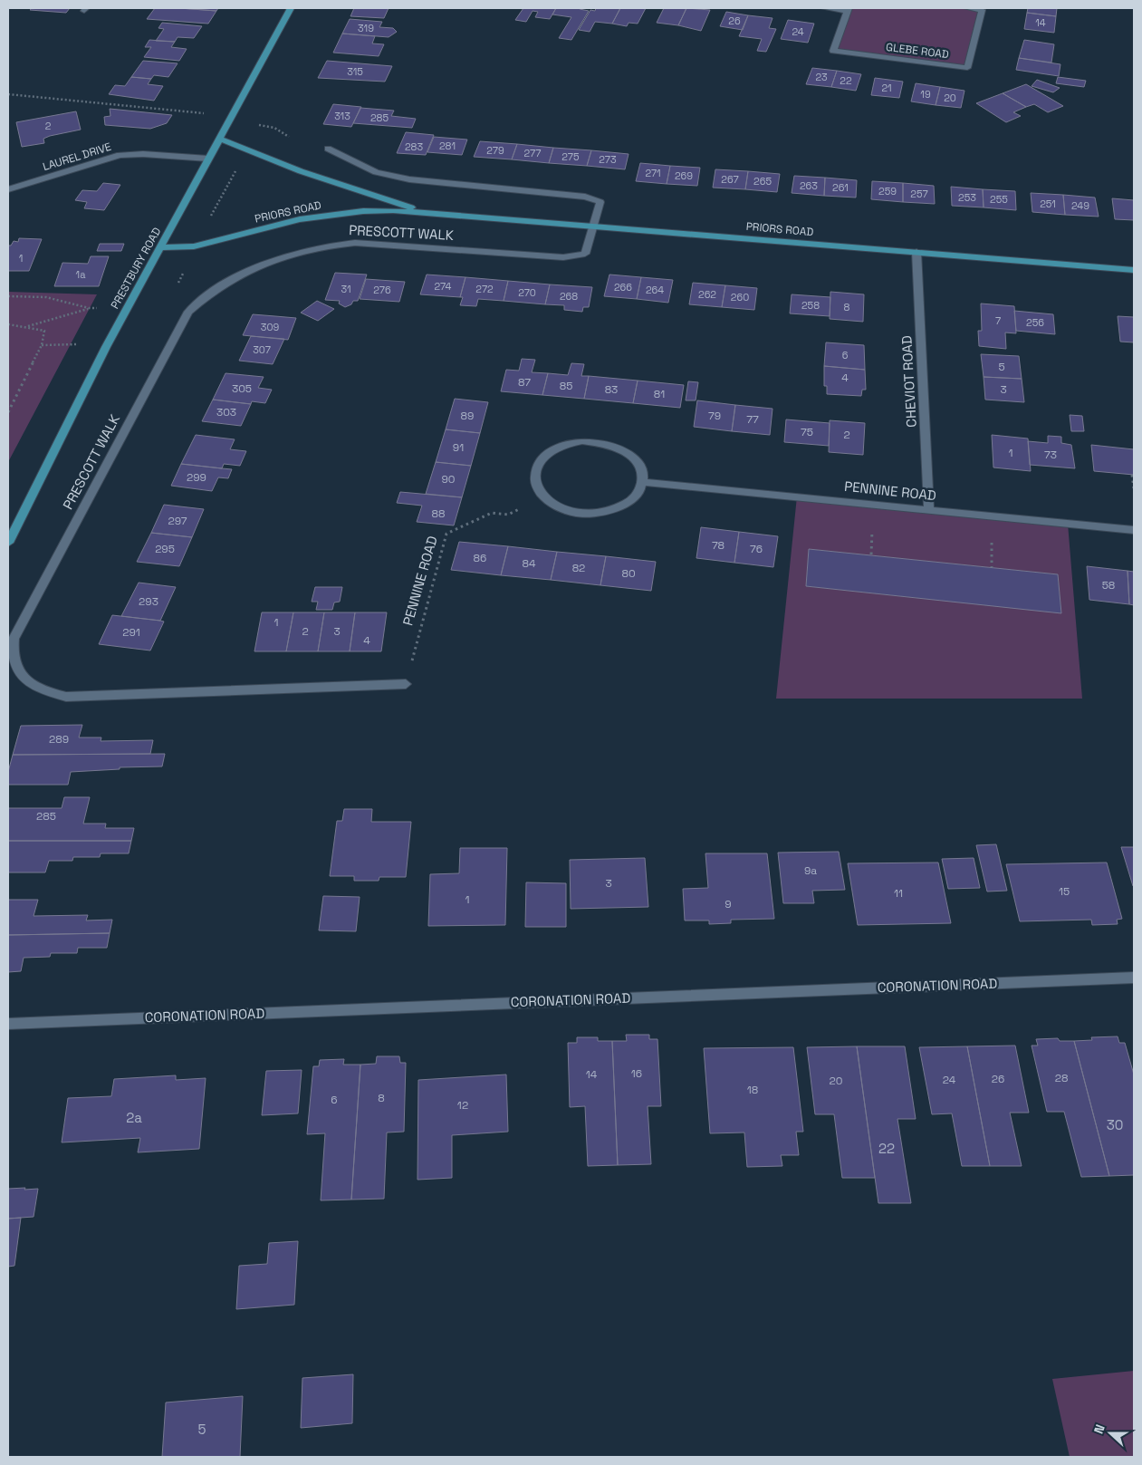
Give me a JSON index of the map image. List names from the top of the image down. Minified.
{"streets":{"main road":["PRIORS ROAD","PRESTBURY ROAD"],"street":["GLEBE ROAD","LAUREL DRIVE","PRESCOTT WALK","CHEVIOT ROAD","PENNINE ROAD","CORONATION ROAD"]},"crossings":[["LAUREL DRIVE","PRESTBURY ROAD"],["PRIORS ROAD","PRESCOTT WALK"],["PRIORS ROAD","PRESTBURY ROAD"],["PRIORS ROAD","CHEVIOT ROAD"],["PRESCOTT WALK","PENNINE ROAD"],["CHEVIOT ROAD","PENNINE ROAD"]],"house_numbers":["26","14","319","24","315","23","22","21","19","20","313","285","2","281","283","279","277","275","273","271","269","267","265","263","261","259","257","253","255","251","249","1","1a","274","266","31","272","276","264","270","262","268","260","258","8","7","256","309","307","6","5","4","87","85","305","83","3","81","303","89","79","77","75","2","91","1","73","299","90","88","297","78","295","76","86","84","82","80","58","293","1","2","3","291","4","289","285","9a","3","15","11","1","9","16","14","28","26","24","20","18","8","6","12","2a","30","22","5"],"north":"left"}
